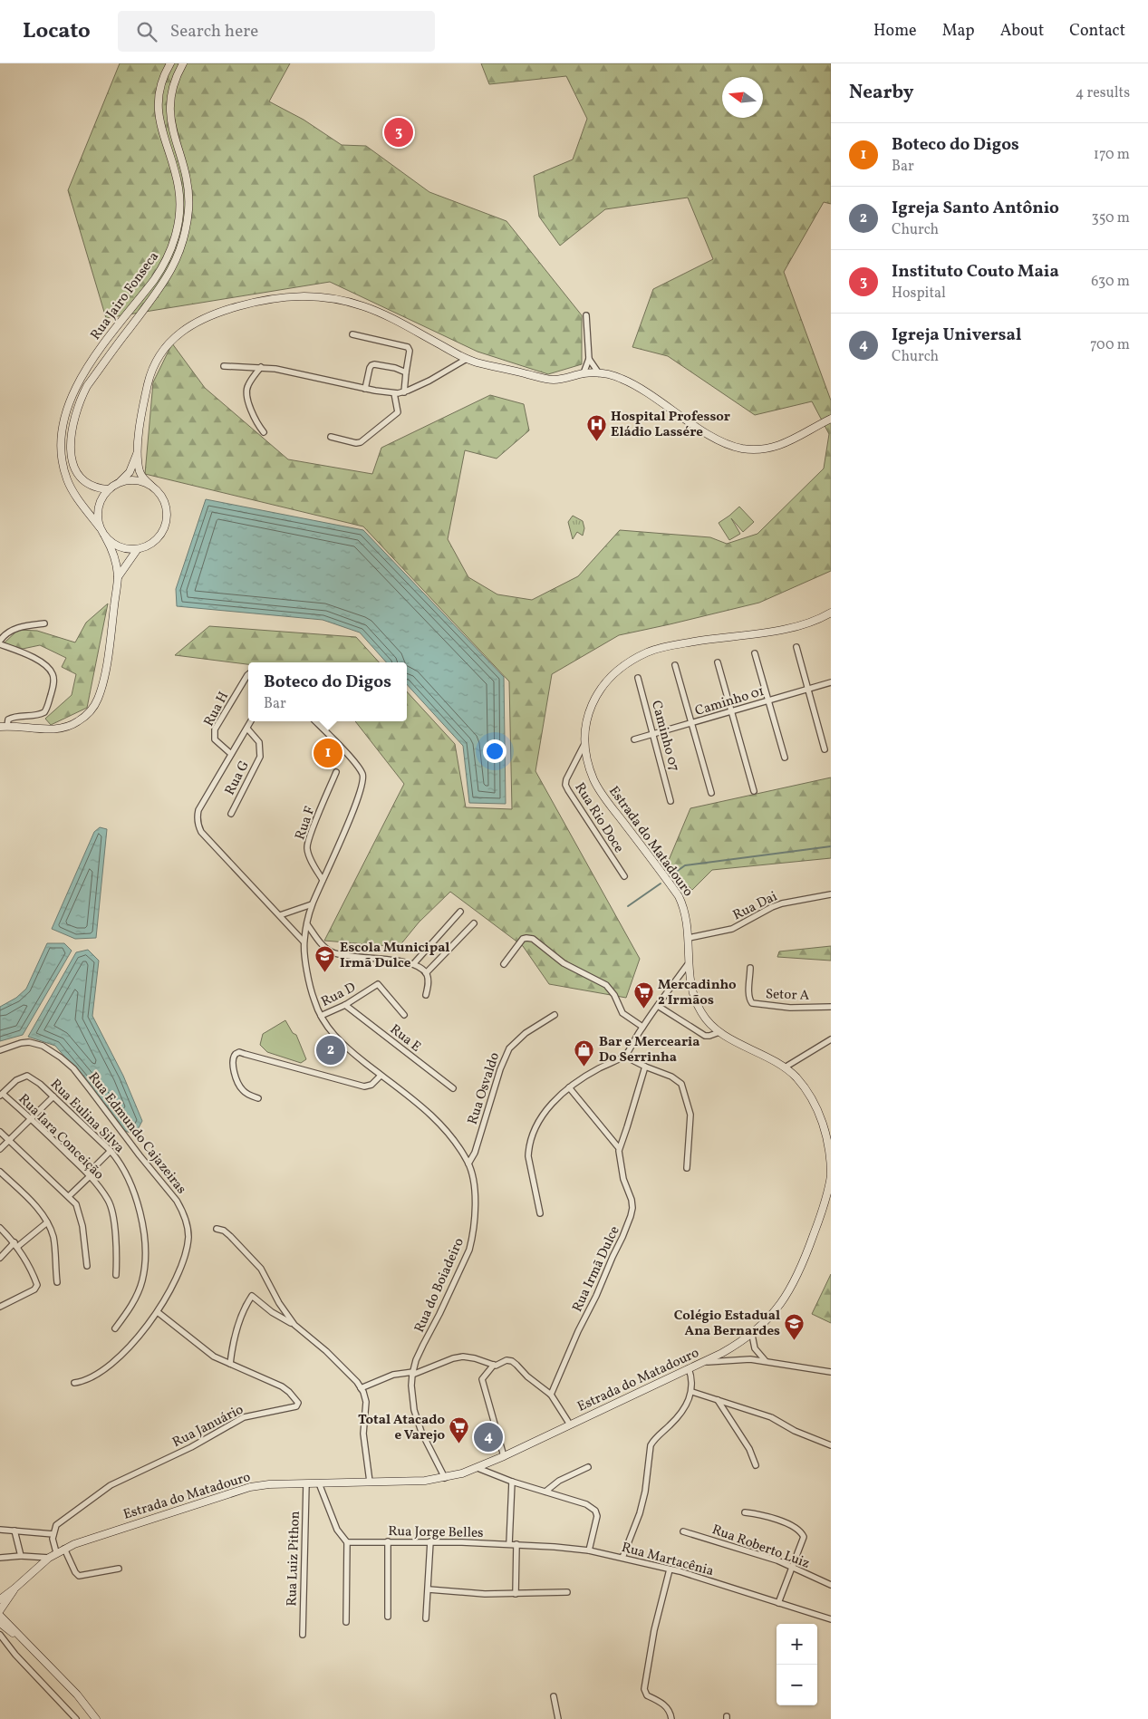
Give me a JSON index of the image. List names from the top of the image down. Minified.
{"streets":{"main road":["Rua Jairo Fonseca","Estrada do Matadouro"],"street":["Caminho 01","Rua H","Caminho 07","Rua G","Rua Rio Doce","Rua F","Rua Dai","Rua D","Setor A","Rua E","Rua Osvaldo","Rua Eulina Silva","Rua Edmundo Cajazeiras","Rua Iara Conceição","Rua Irmã Dulce","Rua do Boiadeiro","Rua Januário","Rua Jorge Belles","Rua Roberto Luiz","Rua Luiz Pithon","Rua Martacênia"]},"crossings":[["Caminho 01","Caminho 07"],["Rua Rio Doce","Estrada do Matadouro"],["Estrada do Matadouro","Rua Dai"],["Estrada do Matadouro","Rua do Boiadeiro"],["Estrada do Matadouro","Rua Luiz Pithon"],["Rua D","Rua E"],["Rua D","Rua do Boiadeiro"],["Rua Osvaldo","Rua do Boiadeiro"],["Rua Eulina Silva","Rua Iara Conceição"],["Rua Edmundo Cajazeiras","Rua Januário"],["Rua Jorge Belles","Rua Martacênia"]],"places":{"hospital":["Hospital Professor Eládio Lassére"],"school or university":["Escola Municipal Irmã Dulce","Colégio Estadual Ana Bernardes"],"supermarket":["Mercadinho 2 Irmãos","Total Atacado e Varejo"],"shop":["Bar e Mercearia Do Serrinha"]},"north":"left","page":{"header":"Locato","search":"Search here","nav":["Home","Map","About","Contact"],"heading":["Nearby","4 results"],"pins":["3","1","2","4"],"list":[{"mark":"1","name":"Boteco do Digos","note":"Bar","value":"170 m"},{"mark":"2","name":"Igreja Santo Antônio","note":"Church","value":"350 m"},{"mark":"3","name":"Instituto Couto Maia","note":"Hospital","value":"630 m"},{"mark":"4","name":"Igreja Universal","note":"Church","value":"700 m"}],"popup":["Boteco do Digos","Bar"],"map_buttons":["+","−"]}}
